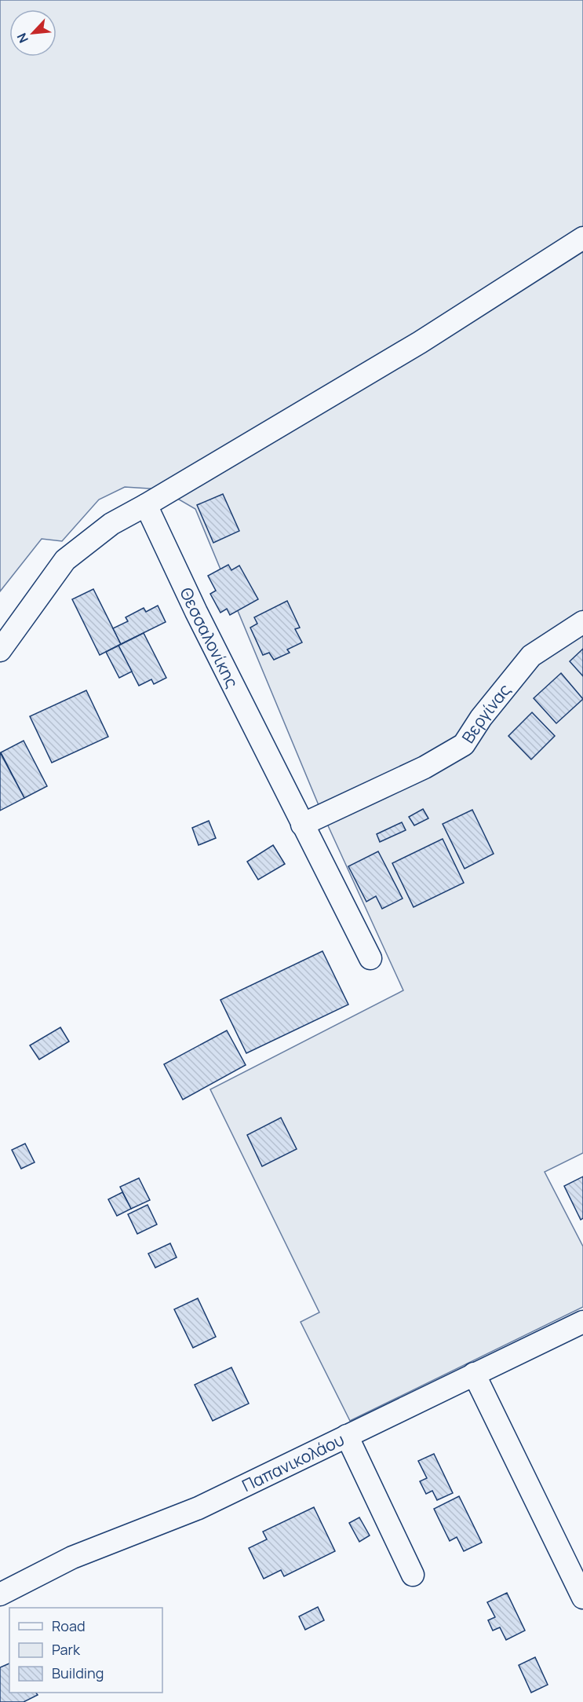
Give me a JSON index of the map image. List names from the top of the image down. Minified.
{"streets":{"street":["Θεσσαλονίκης","Βεργίνας","Παπανικολάου"]},"crossings":[["Θεσσαλονίκης","Βεργίνας"]],"legend":["Road","Park","Building"],"north":"bottom left"}
